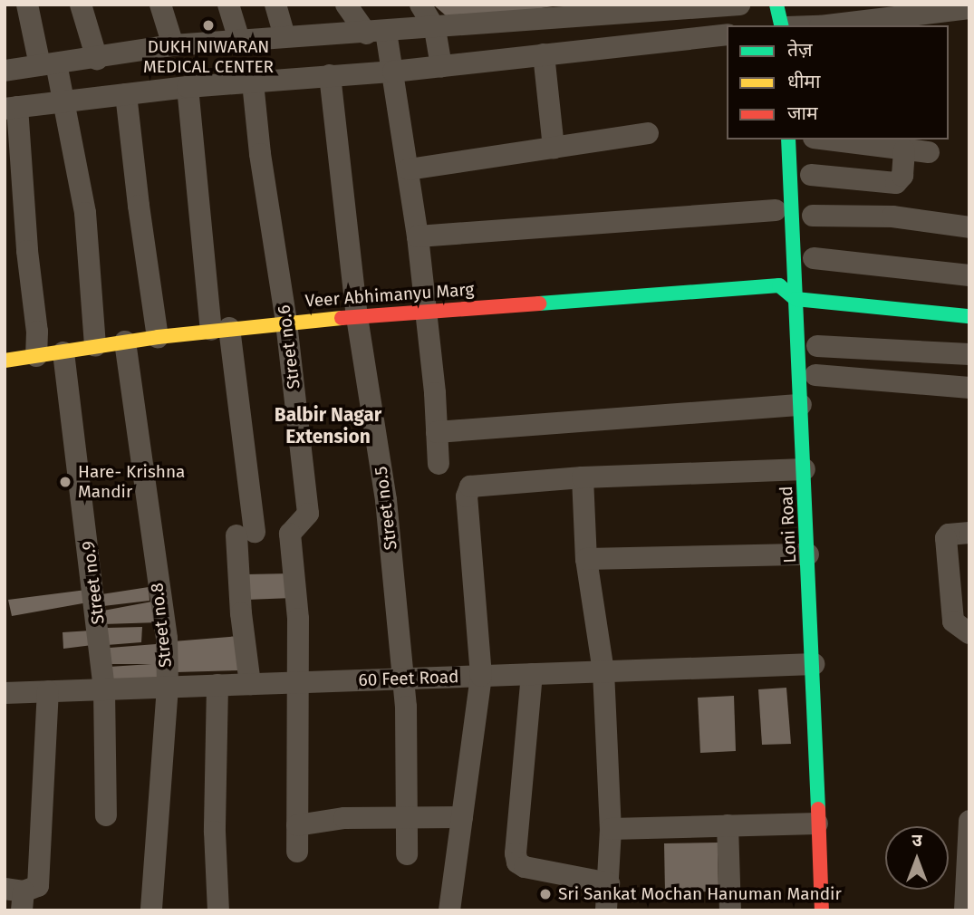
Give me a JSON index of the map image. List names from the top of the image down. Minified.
{"streets":{"main road":["Veer Abhimanyu Marg","Loni Road"],"street":["Street no.6","Street no.5","Street no.9","Street no.8","60 Feet Road"]},"crossings":[["Veer Abhimanyu Marg","Street no.6"],["Veer Abhimanyu Marg","Street no.5"],["Veer Abhimanyu Marg","Loni Road"],["Veer Abhimanyu Marg","Street no.9"],["Veer Abhimanyu Marg","Street no.8"],["Street no.6","60 Feet Road"],["Street no.5","60 Feet Road"],["Loni Road","60 Feet Road"],["Street no.9","60 Feet Road"],["Street no.8","60 Feet Road"]],"districts":["Balbir Nagar Extension"],"places":["DUKH NIWARAN MEDICAL CENTER","Hare- Krishna Mandir","Sri Sankat Mochan Hanuman Mandir"],"legend":["तेज़","धीमा","जाम"],"north":"top"}
